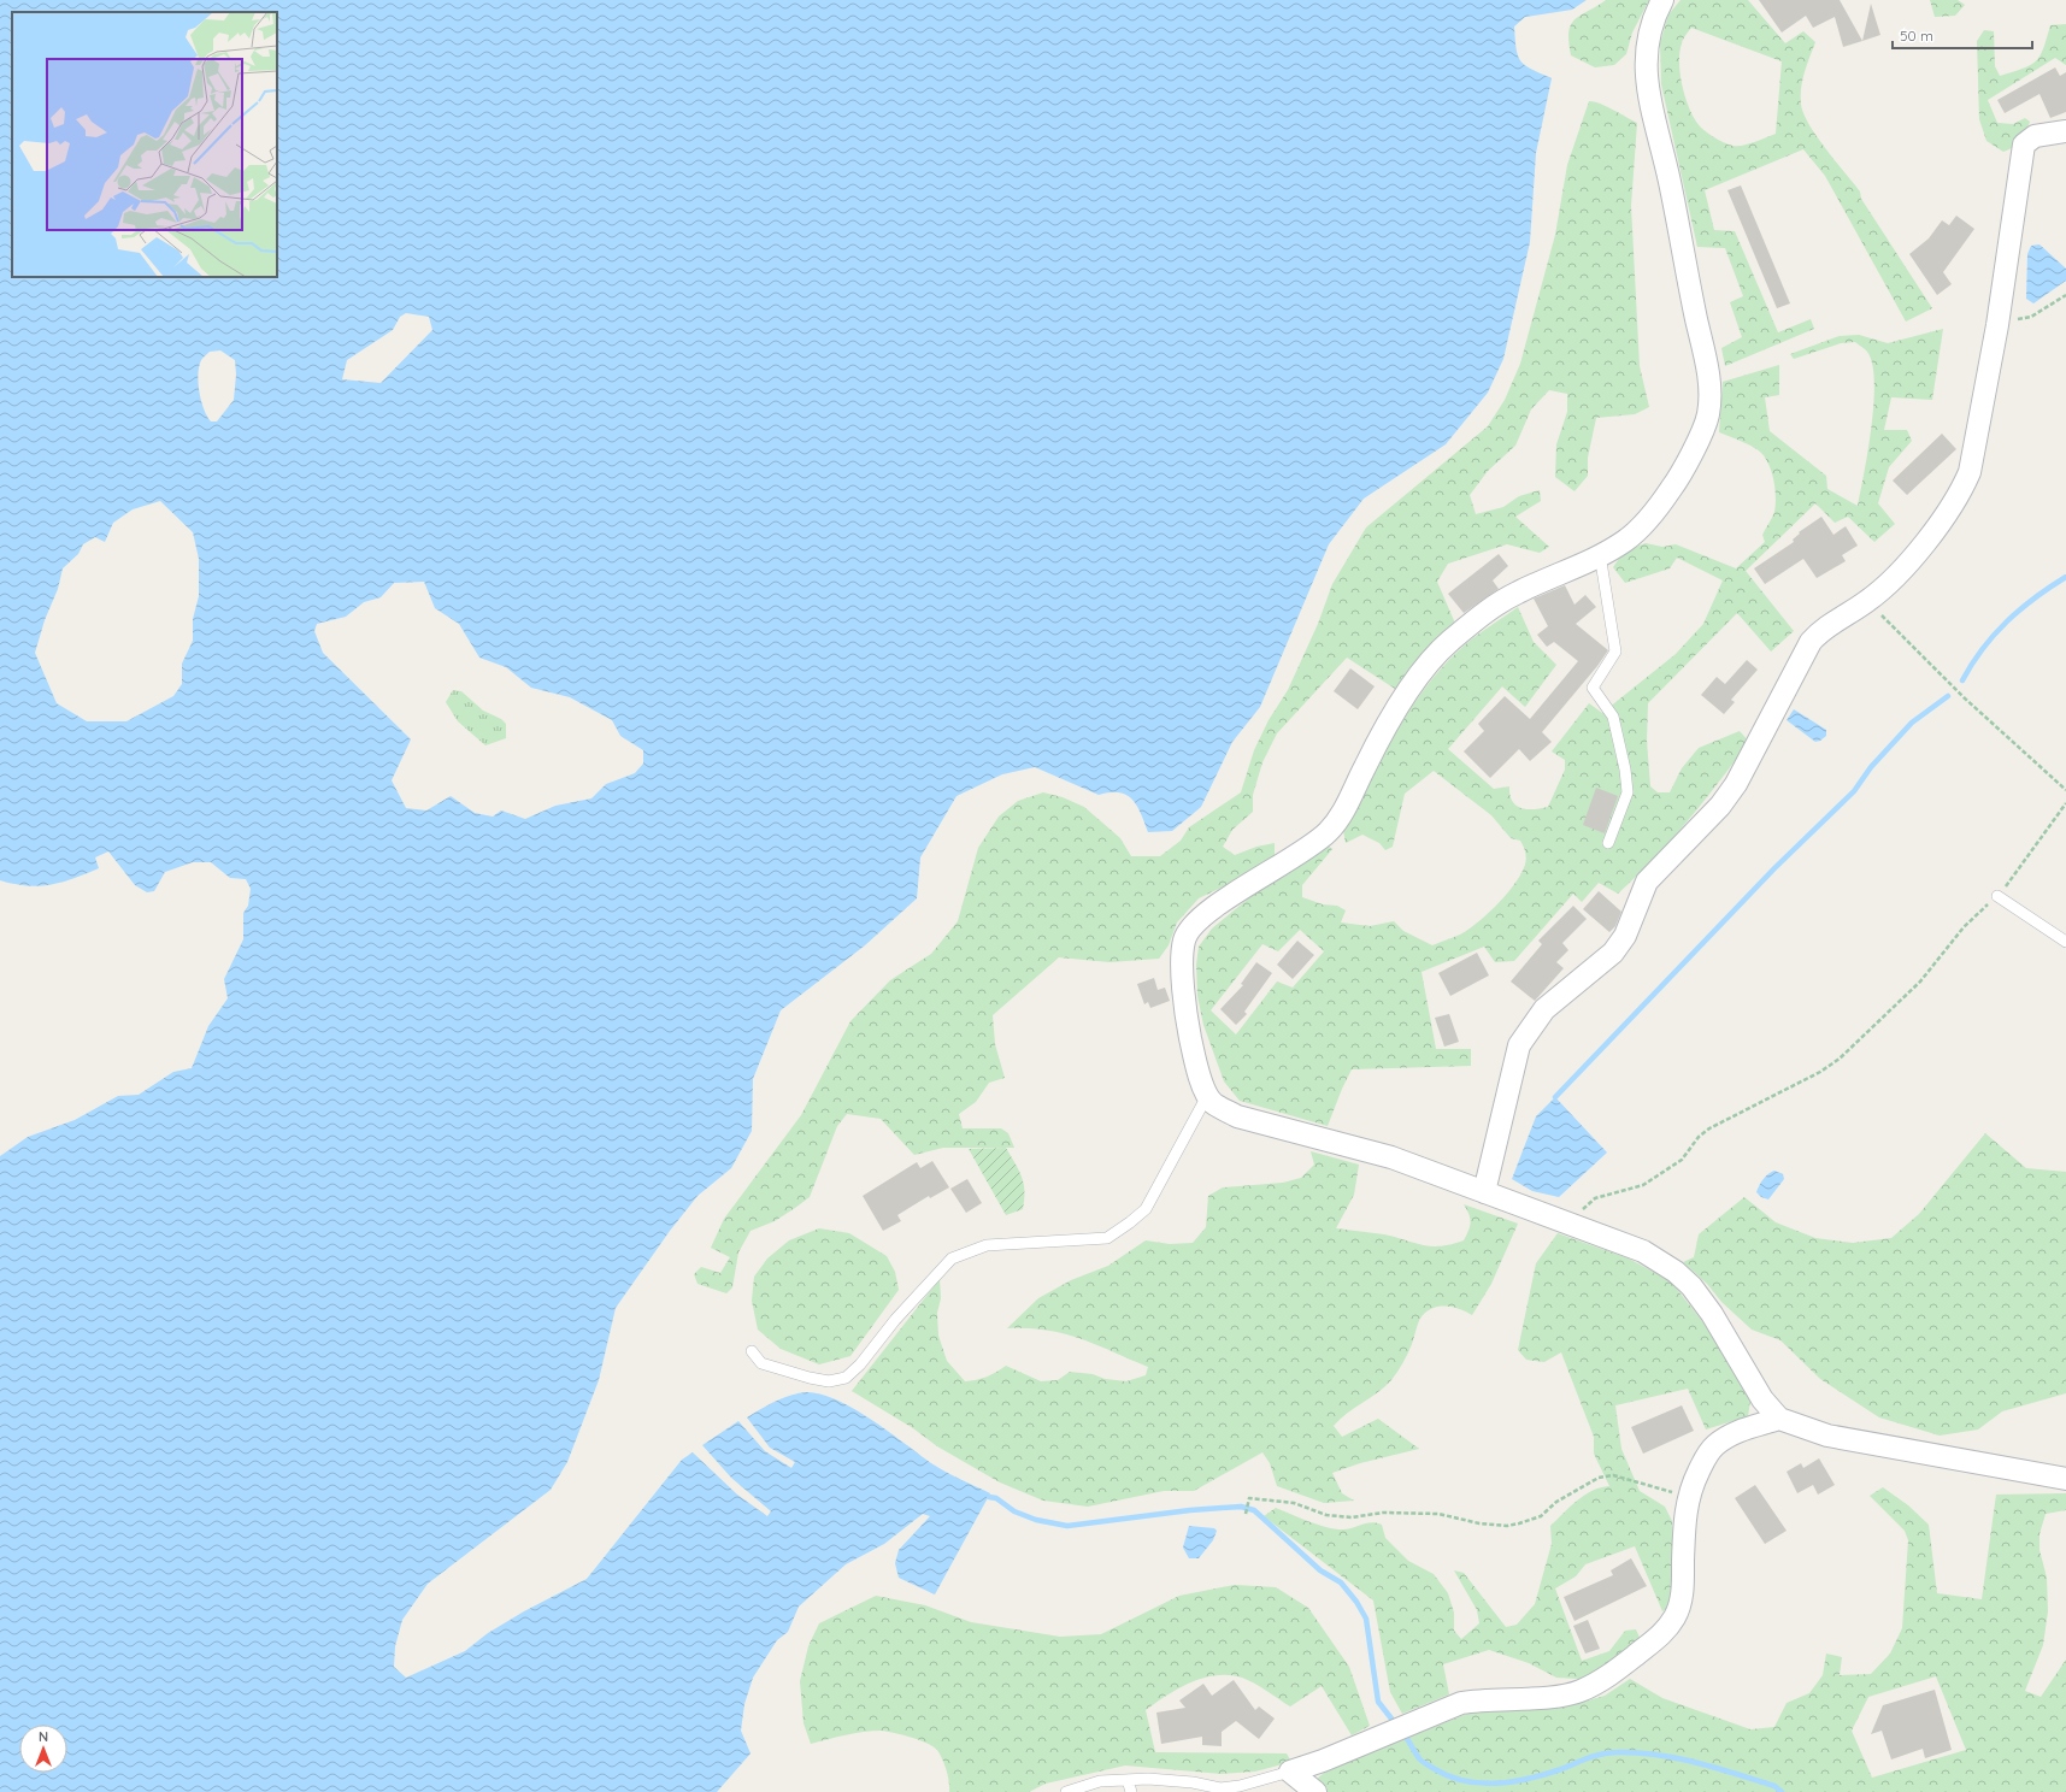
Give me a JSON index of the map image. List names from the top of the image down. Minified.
{"scale_bar":"50 m","north":"top"}
